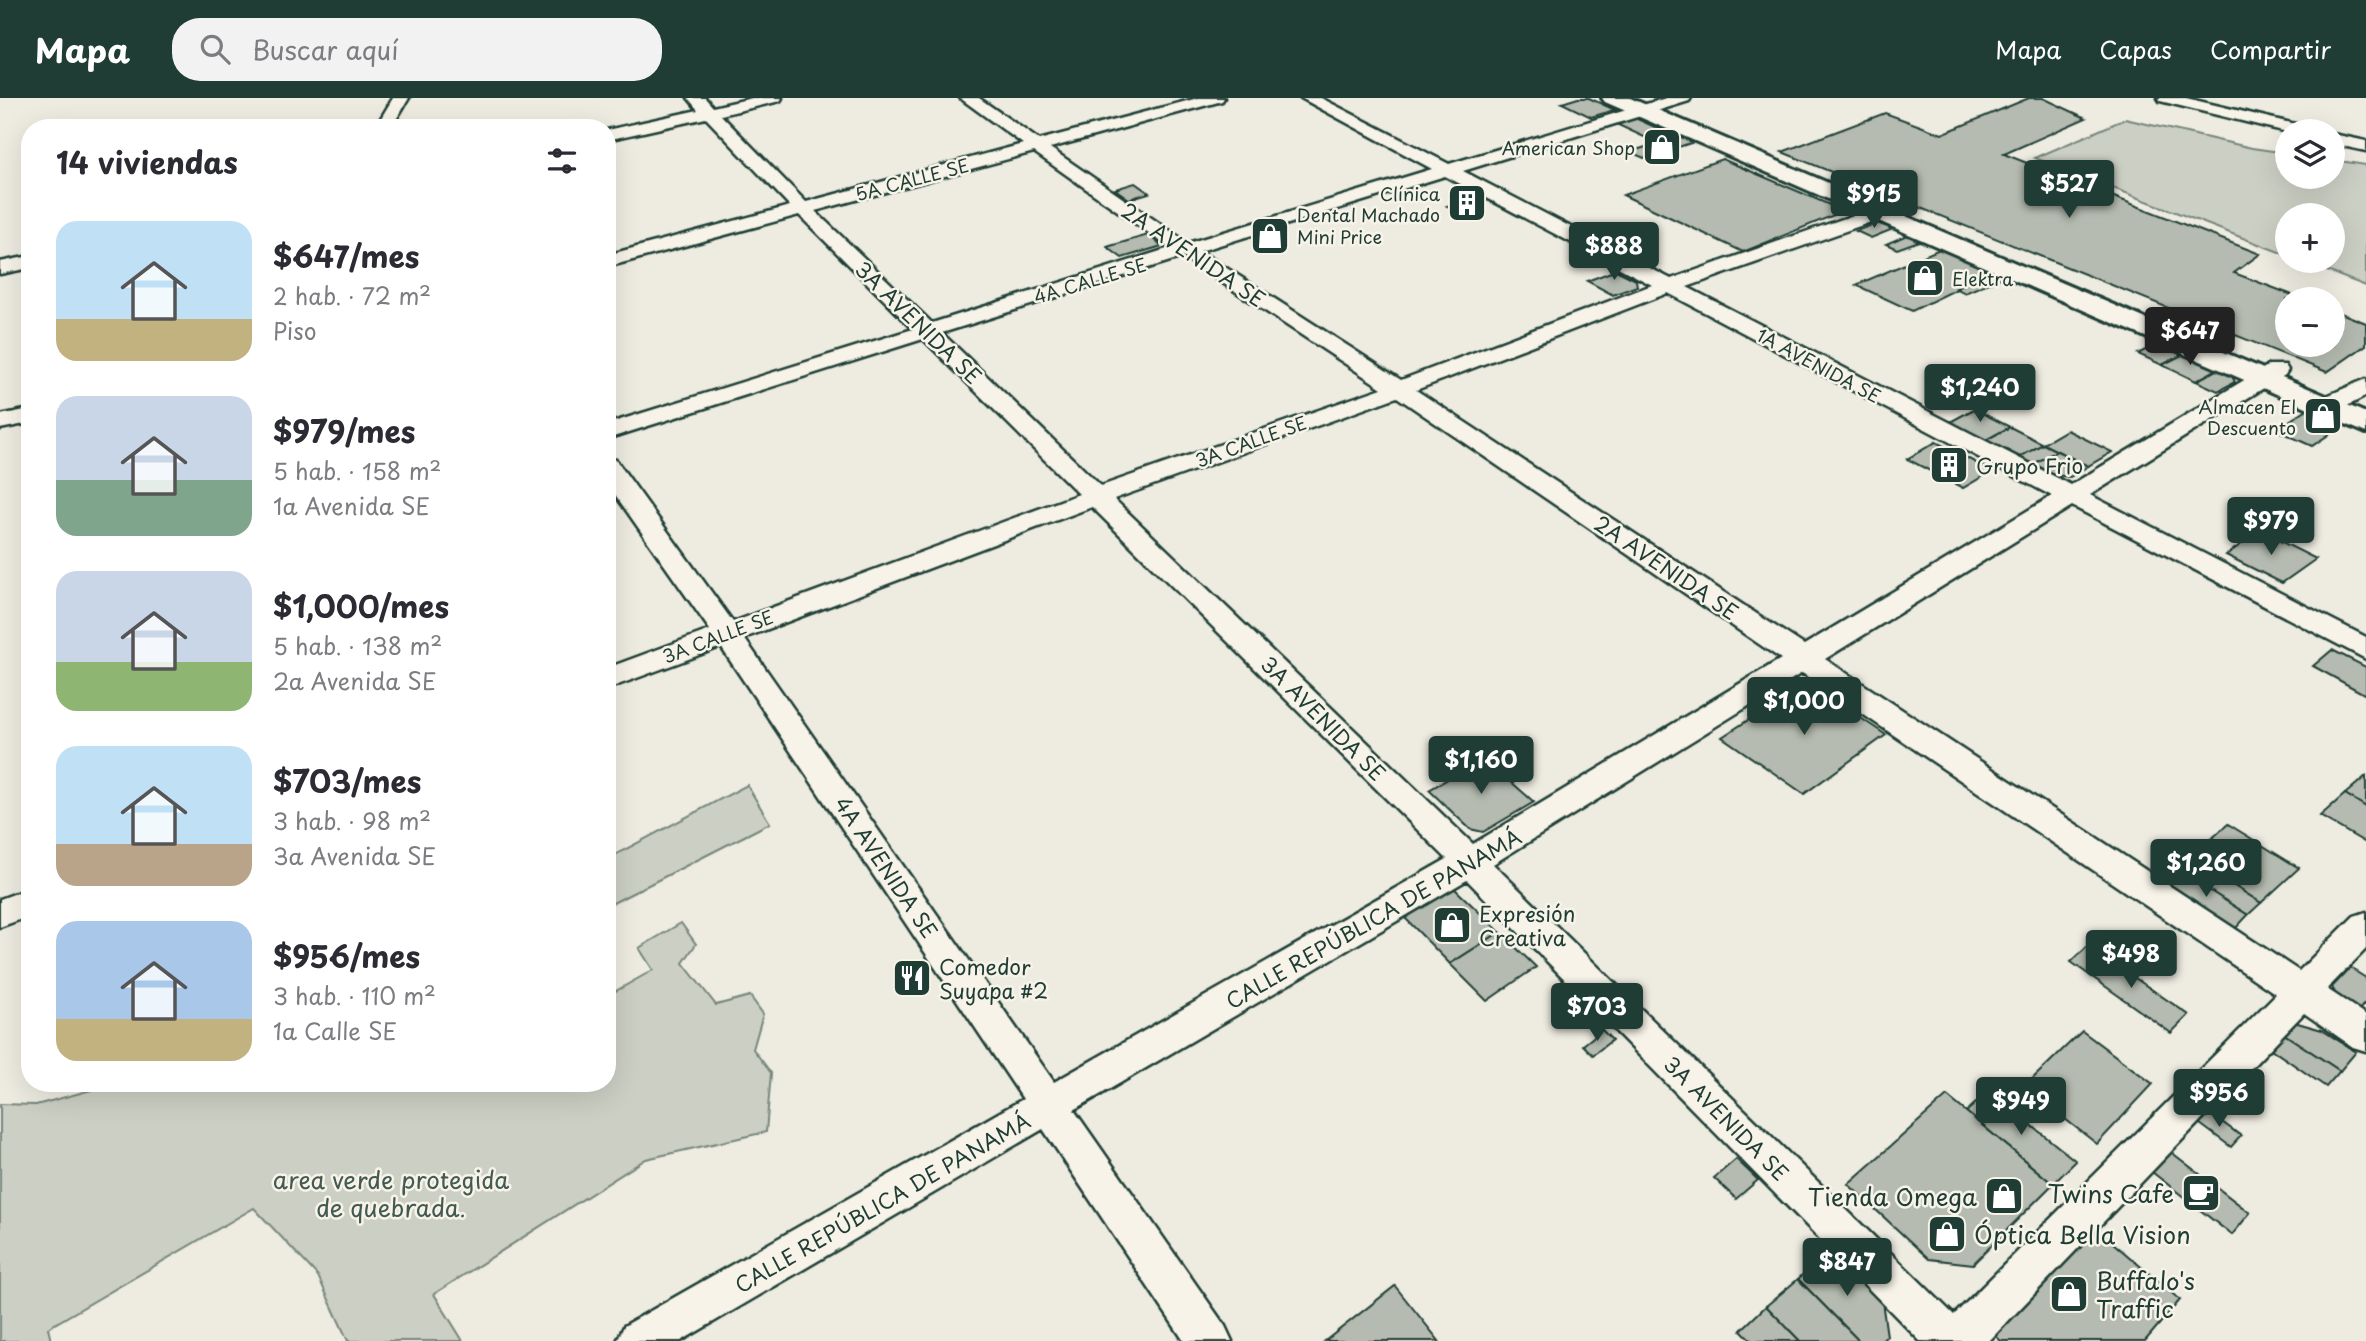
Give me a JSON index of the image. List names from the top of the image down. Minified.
{"streets":{"street":["5A CALLE SE","2A AVENIDA SE","4A CALLE SE","3A AVENIDA SE","1A AVENIDA SE","3A CALLE SE","4A AVENIDA SE","CALLE REPÚBLICA DE PANAMÁ"]},"crossings":[["5A CALLE SE","2A AVENIDA SE"],["5A CALLE SE","3A AVENIDA SE"],["2A AVENIDA SE","4A CALLE SE"],["2A AVENIDA SE","3A CALLE SE"],["2A AVENIDA SE","CALLE REPÚBLICA DE PANAMÁ"],["4A CALLE SE","3A AVENIDA SE"],["4A CALLE SE","1A AVENIDA SE"],["3A AVENIDA SE","3A CALLE SE"],["3A AVENIDA SE","CALLE REPÚBLICA DE PANAMÁ"],["1A AVENIDA SE","3A CALLE SE"],["1A AVENIDA SE","CALLE REPÚBLICA DE PANAMÁ"],["3A CALLE SE","4A AVENIDA SE"],["4A AVENIDA SE","CALLE REPÚBLICA DE PANAMÁ"]],"parks":["area verde protegida de quebrada."],"places":{"shop":["American Shop","Mini Price","Elektra","Almacen El Descuento","Expresión Creativa","Tienda Omega","Óptica Bella Vision","Buffalo's Traffic"],"building":["Clínica Dental Machado","Grupo Frio"],"restaurant":["Comedor Suyapa #2"],"cafe":["Twins Cafe"]},"page":{"header":"Mapa","search":"Buscar aquí","nav":["Mapa","Capas","Compartir"],"map_buttons":["+","−"],"heading":"14 viviendas","price":["$527","$915","$888","$647","$1,240","$979","$1,000","$1,160","$1,260","$498","$703","$956","$949","$847"],"list":[{"name":"$647/mes","note":"2 hab. · 72 m² · Piso"},{"name":"$979/mes","note":"5 hab. · 158 m² · 1a Avenida SE"},{"name":"$1,000/mes","note":"5 hab. · 138 m² · 2a Avenida SE"},{"name":"$703/mes","note":"3 hab. · 98 m² · 3a Avenida SE"},{"name":"$956/mes","note":"3 hab. · 110 m² · 1a Calle SE"}]}}
